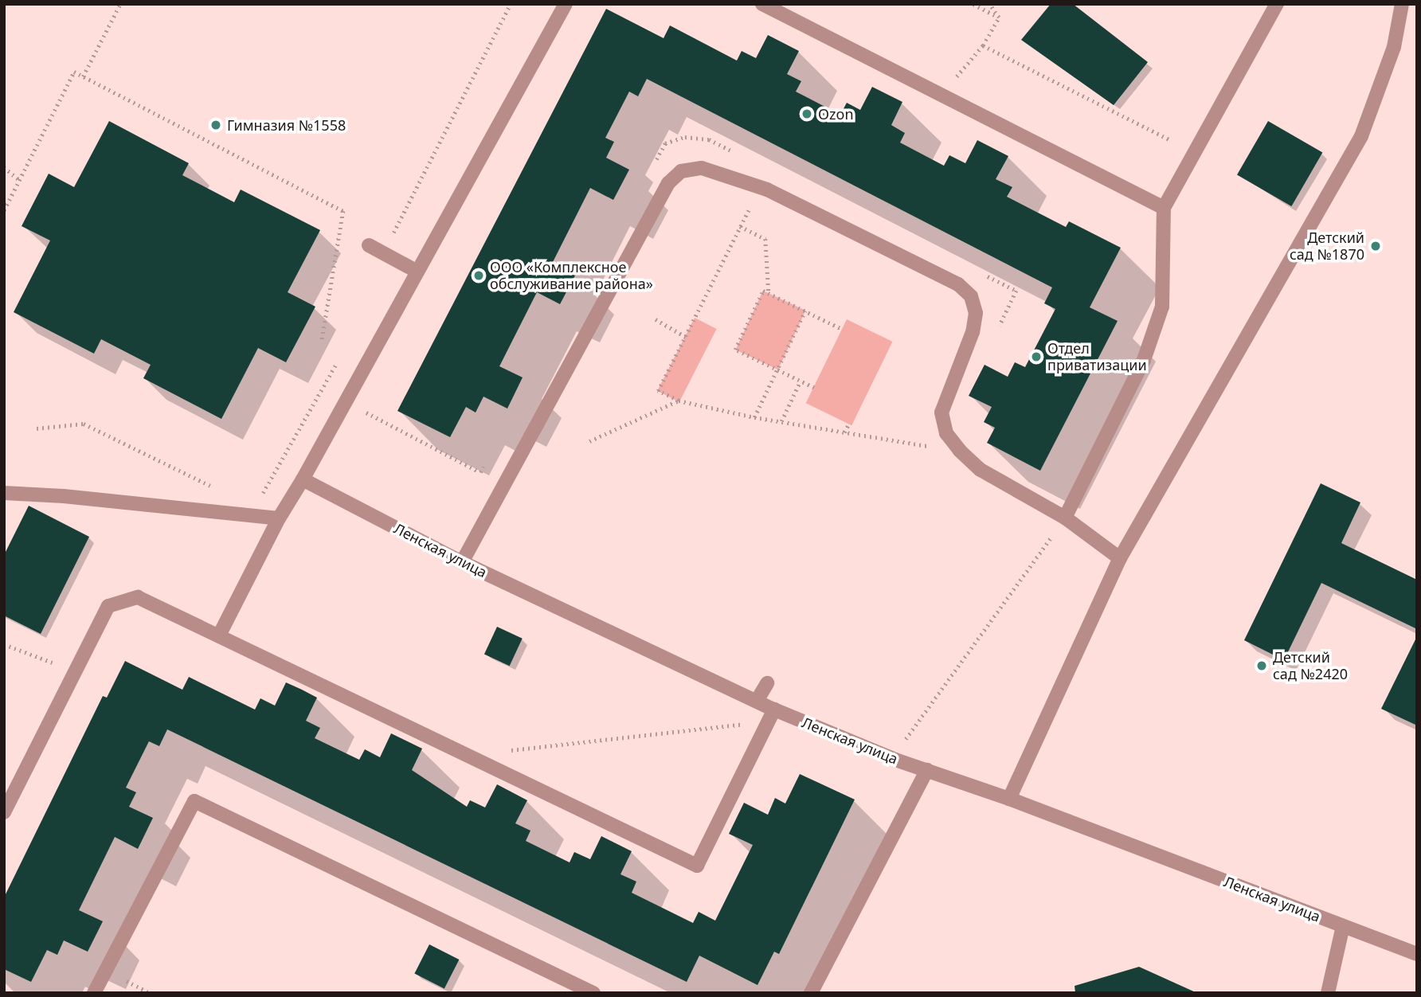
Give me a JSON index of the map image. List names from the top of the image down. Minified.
{"streets":{"street":["Ленская улица"]},"places":["Ozon","Гимназия №1558","Детский сад №1870","ООО «Комплексное обслуживание района»","Отдел приватизации","Детский сад №2420"]}
